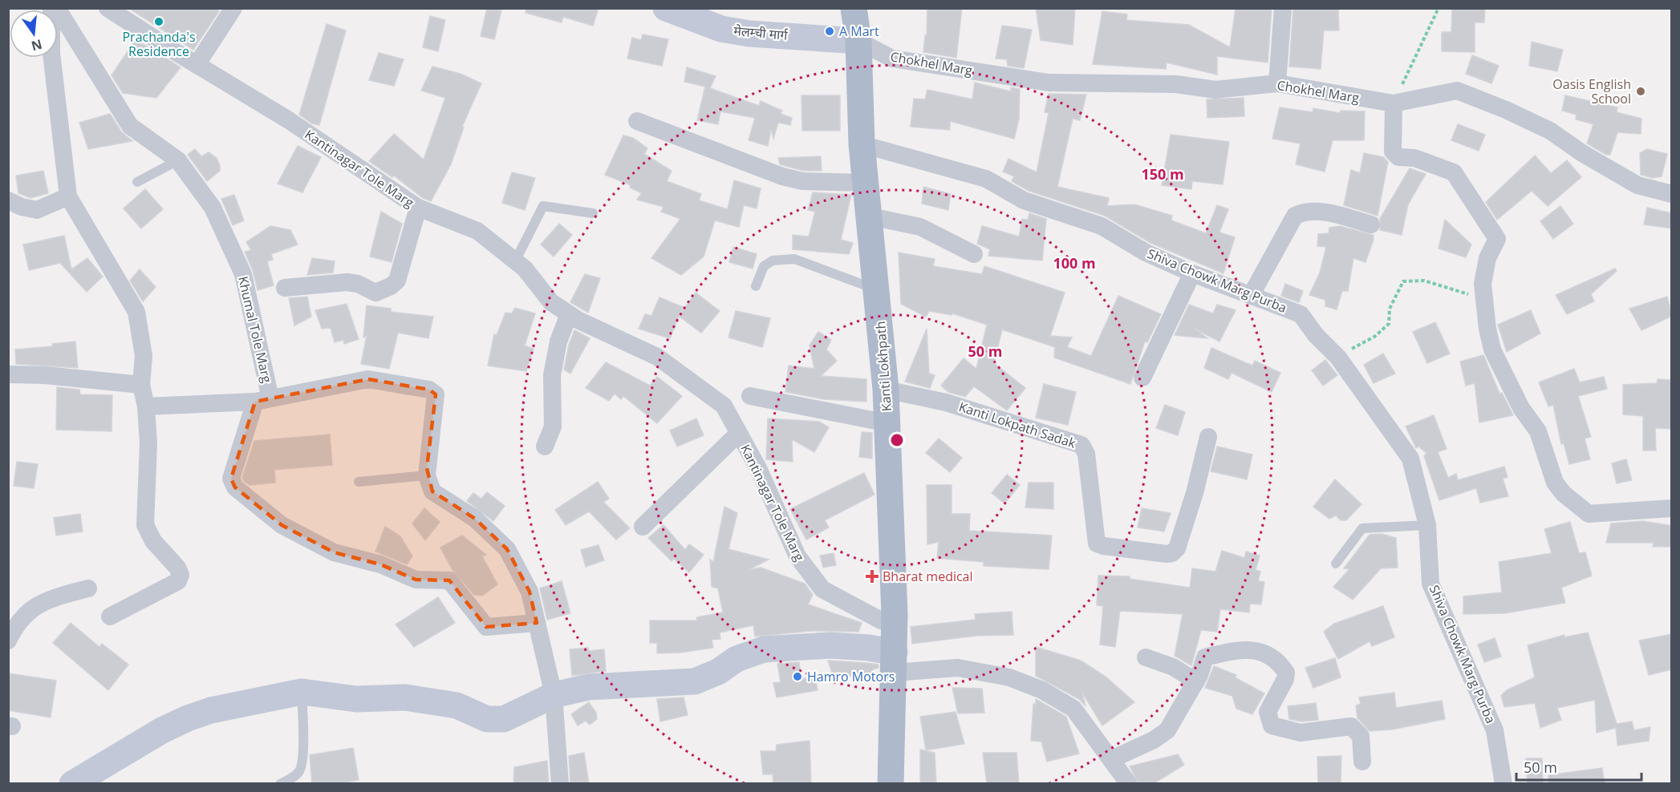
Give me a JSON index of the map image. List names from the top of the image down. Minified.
{"streets":{"main road":["मेलम्ची मार्ग","Kanti Lokhpath"],"street":["Chokhel Marg","Kantinagar Tole Marg","Shiva Chowk Marg Purba","Khumal Tole Marg","Kanti Lokpath Sadak"]},"crossings":[["मेलम्ची मार्ग","Chokhel Marg"],["मेलम्ची मार्ग","Kanti Lokhpath"],["Chokhel Marg","Kanti Lokhpath"],["Kantinagar Tole Marg","Kanti Lokhpath"],["Shiva Chowk Marg Purba","Kanti Lokhpath"],["Kanti Lokhpath","Kanti Lokpath Sadak"]],"places":{"other":["Prachanda's Residence","A Mart","Oasis English School","Hamro Motors"],"health":["Bharat medical"]},"scale_bar":"50 m","north":"bottom","rings":["150 m","100 m","50 m"]}
